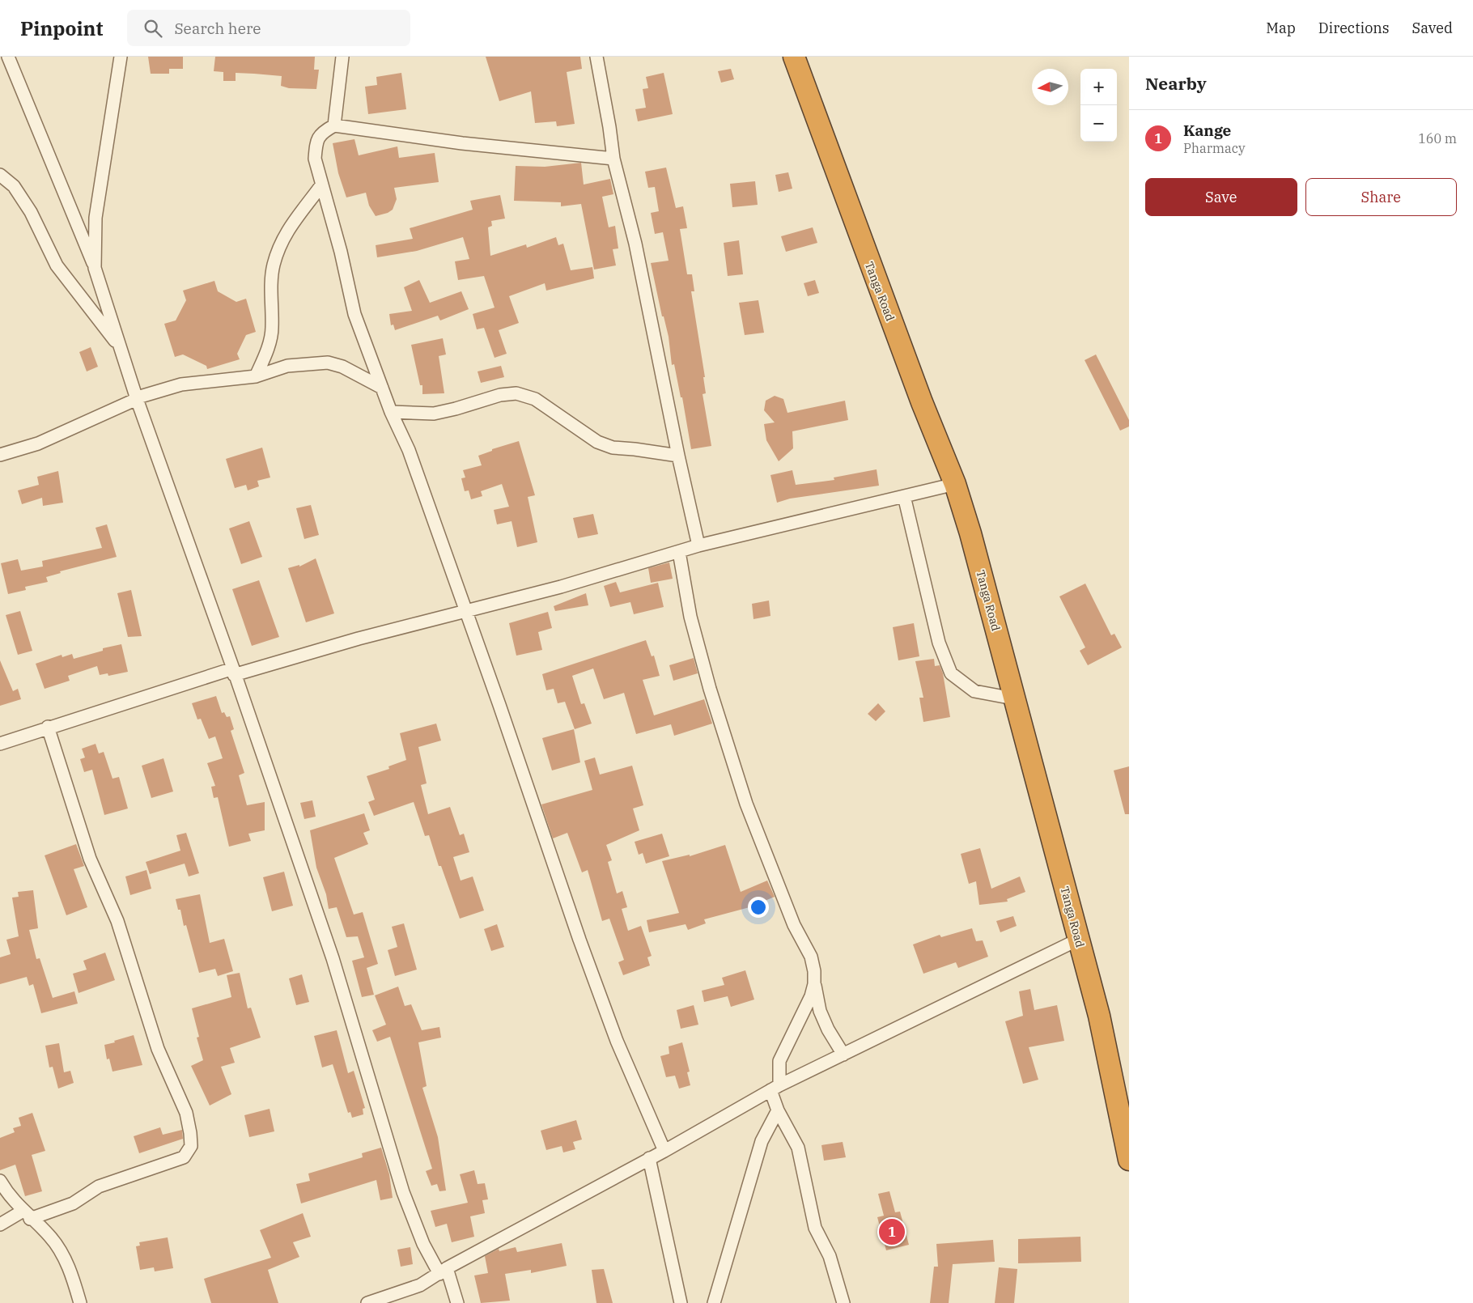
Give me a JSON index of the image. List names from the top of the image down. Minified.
{"streets":{"highway":["Tanga Road"]},"north":"left","page":{"header":"Pinpoint","search":"Search here","nav":["Map","Directions","Saved"],"heading":"Nearby","map_buttons":["+","−"],"list":[{"mark":"1","name":"Kange","note":"Pharmacy","value":"160 m"}],"buttons":["Save","Share"],"pins":"1"}}
